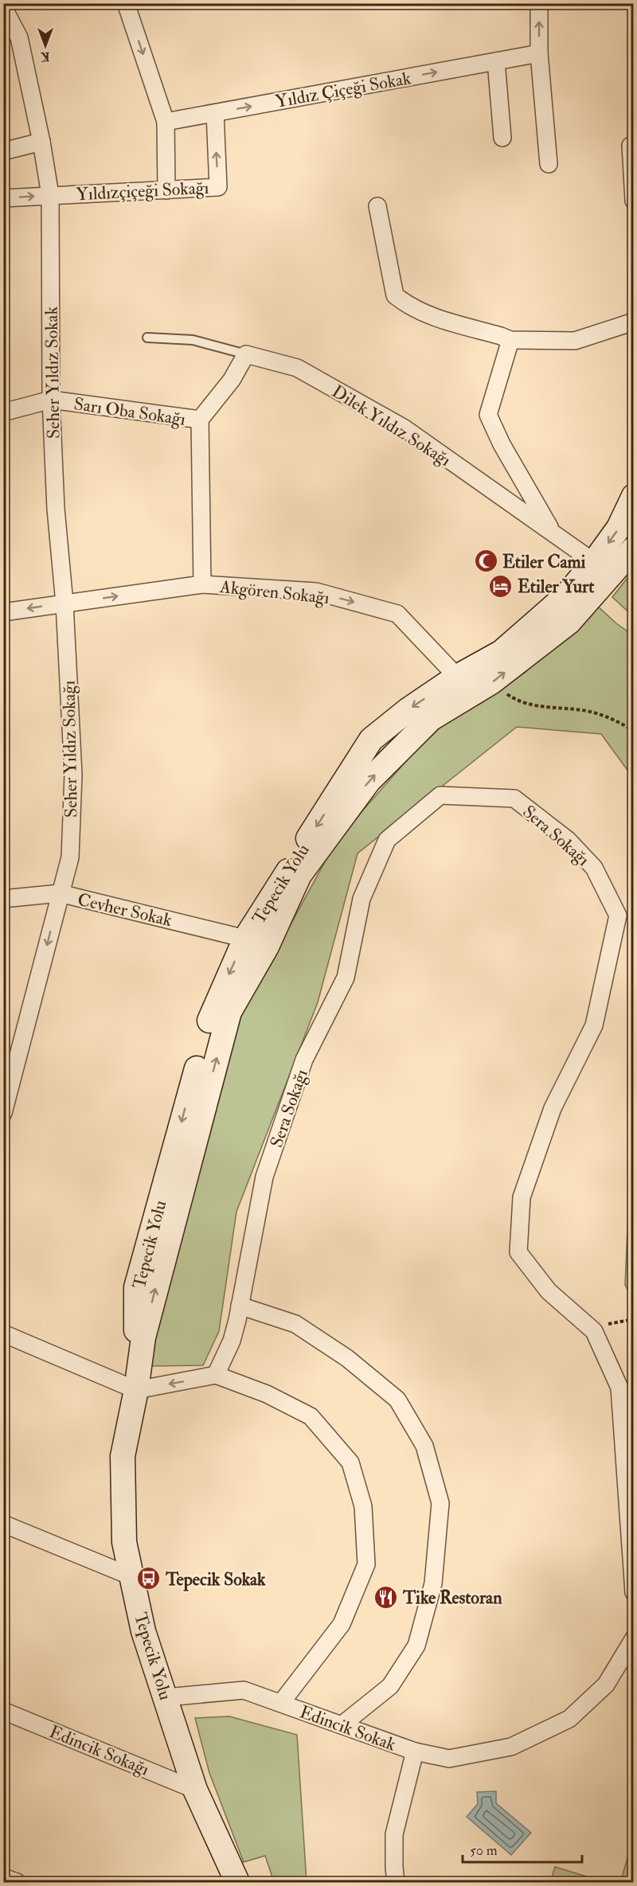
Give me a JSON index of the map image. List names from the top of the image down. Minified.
{"streets":{"main road":["Tepecik Yolu"],"street":["Yıldız Çiçeği Sokak","Yıldızçiçeği Sokağı","Seher Yıldız Sokak","Sarı Oba Sokağı","Dilek Yıldız Sokağı","Akgören Sokağı","Seher Yıldız Sokağı","Sera Sokağı","Cevher Sokak","Edincik Sokak","Edincik Sokağı"]},"crossings":[["Yıldız Çiçeği Sokak","Yıldızçiçeği Sokağı"],["Yıldızçiçeği Sokağı","Seher Yıldız Sokak"],["Seher Yıldız Sokak","Sarı Oba Sokağı"],["Seher Yıldız Sokak","Akgören Sokağı"],["Seher Yıldız Sokak","Seher Yıldız Sokağı"],["Dilek Yıldız Sokağı","Tepecik Yolu"],["Akgören Sokağı","Seher Yıldız Sokağı"],["Akgören Sokağı","Tepecik Yolu"],["Seher Yıldız Sokağı","Cevher Sokak"],["Tepecik Yolu","Cevher Sokak"],["Tepecik Yolu","Edincik Sokağı"]],"one_way":["Yıldız Çiçeği Sokak"],"places":{"mosque":["Etiler Cami"],"hotel":["Etiler Yurt"],"bus stop":["Tepecik Sokak"],"restaurant":["Tike Restoran"]},"scale_bar":"50 m","north":"bottom"}
